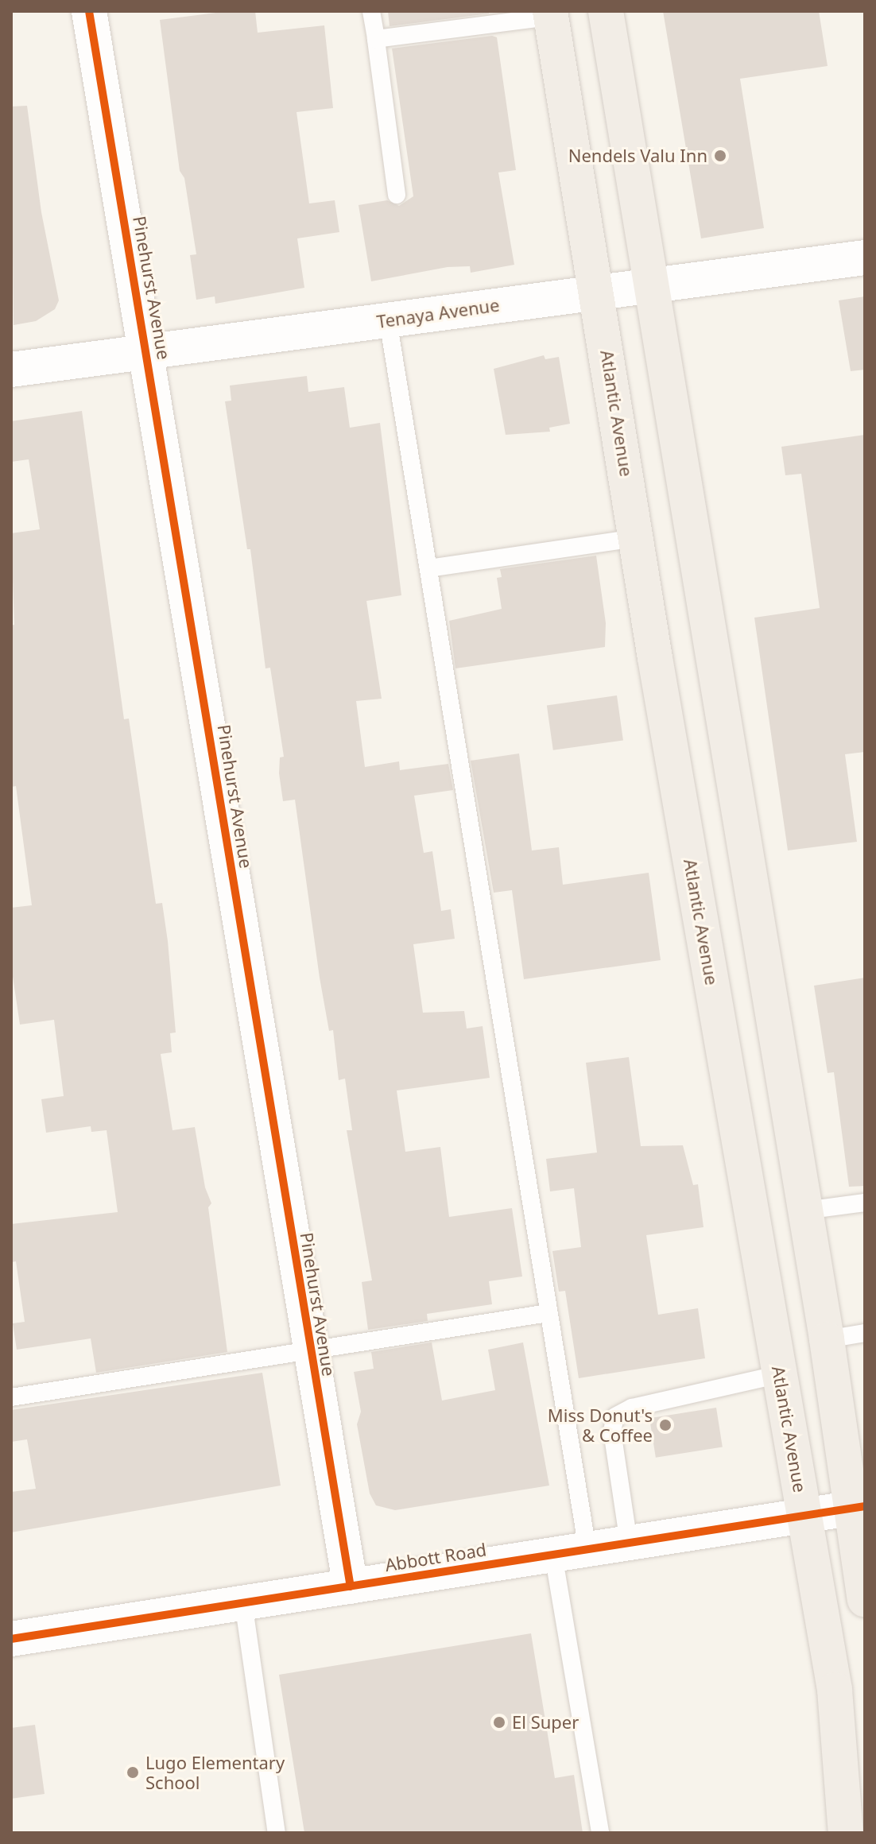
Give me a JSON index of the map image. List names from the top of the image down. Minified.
{"streets":{"main road":["Atlantic Avenue"],"street":["Pinehurst Avenue","Tenaya Avenue","Abbott Road"]},"crossings":[["Pinehurst Avenue","Tenaya Avenue"],["Pinehurst Avenue","Abbott Road"],["Tenaya Avenue","Atlantic Avenue"],["Atlantic Avenue","Abbott Road"]],"places":["Nendels Valu Inn","Miss Donut's & Coffee","El Super","Lugo Elementary School"]}
